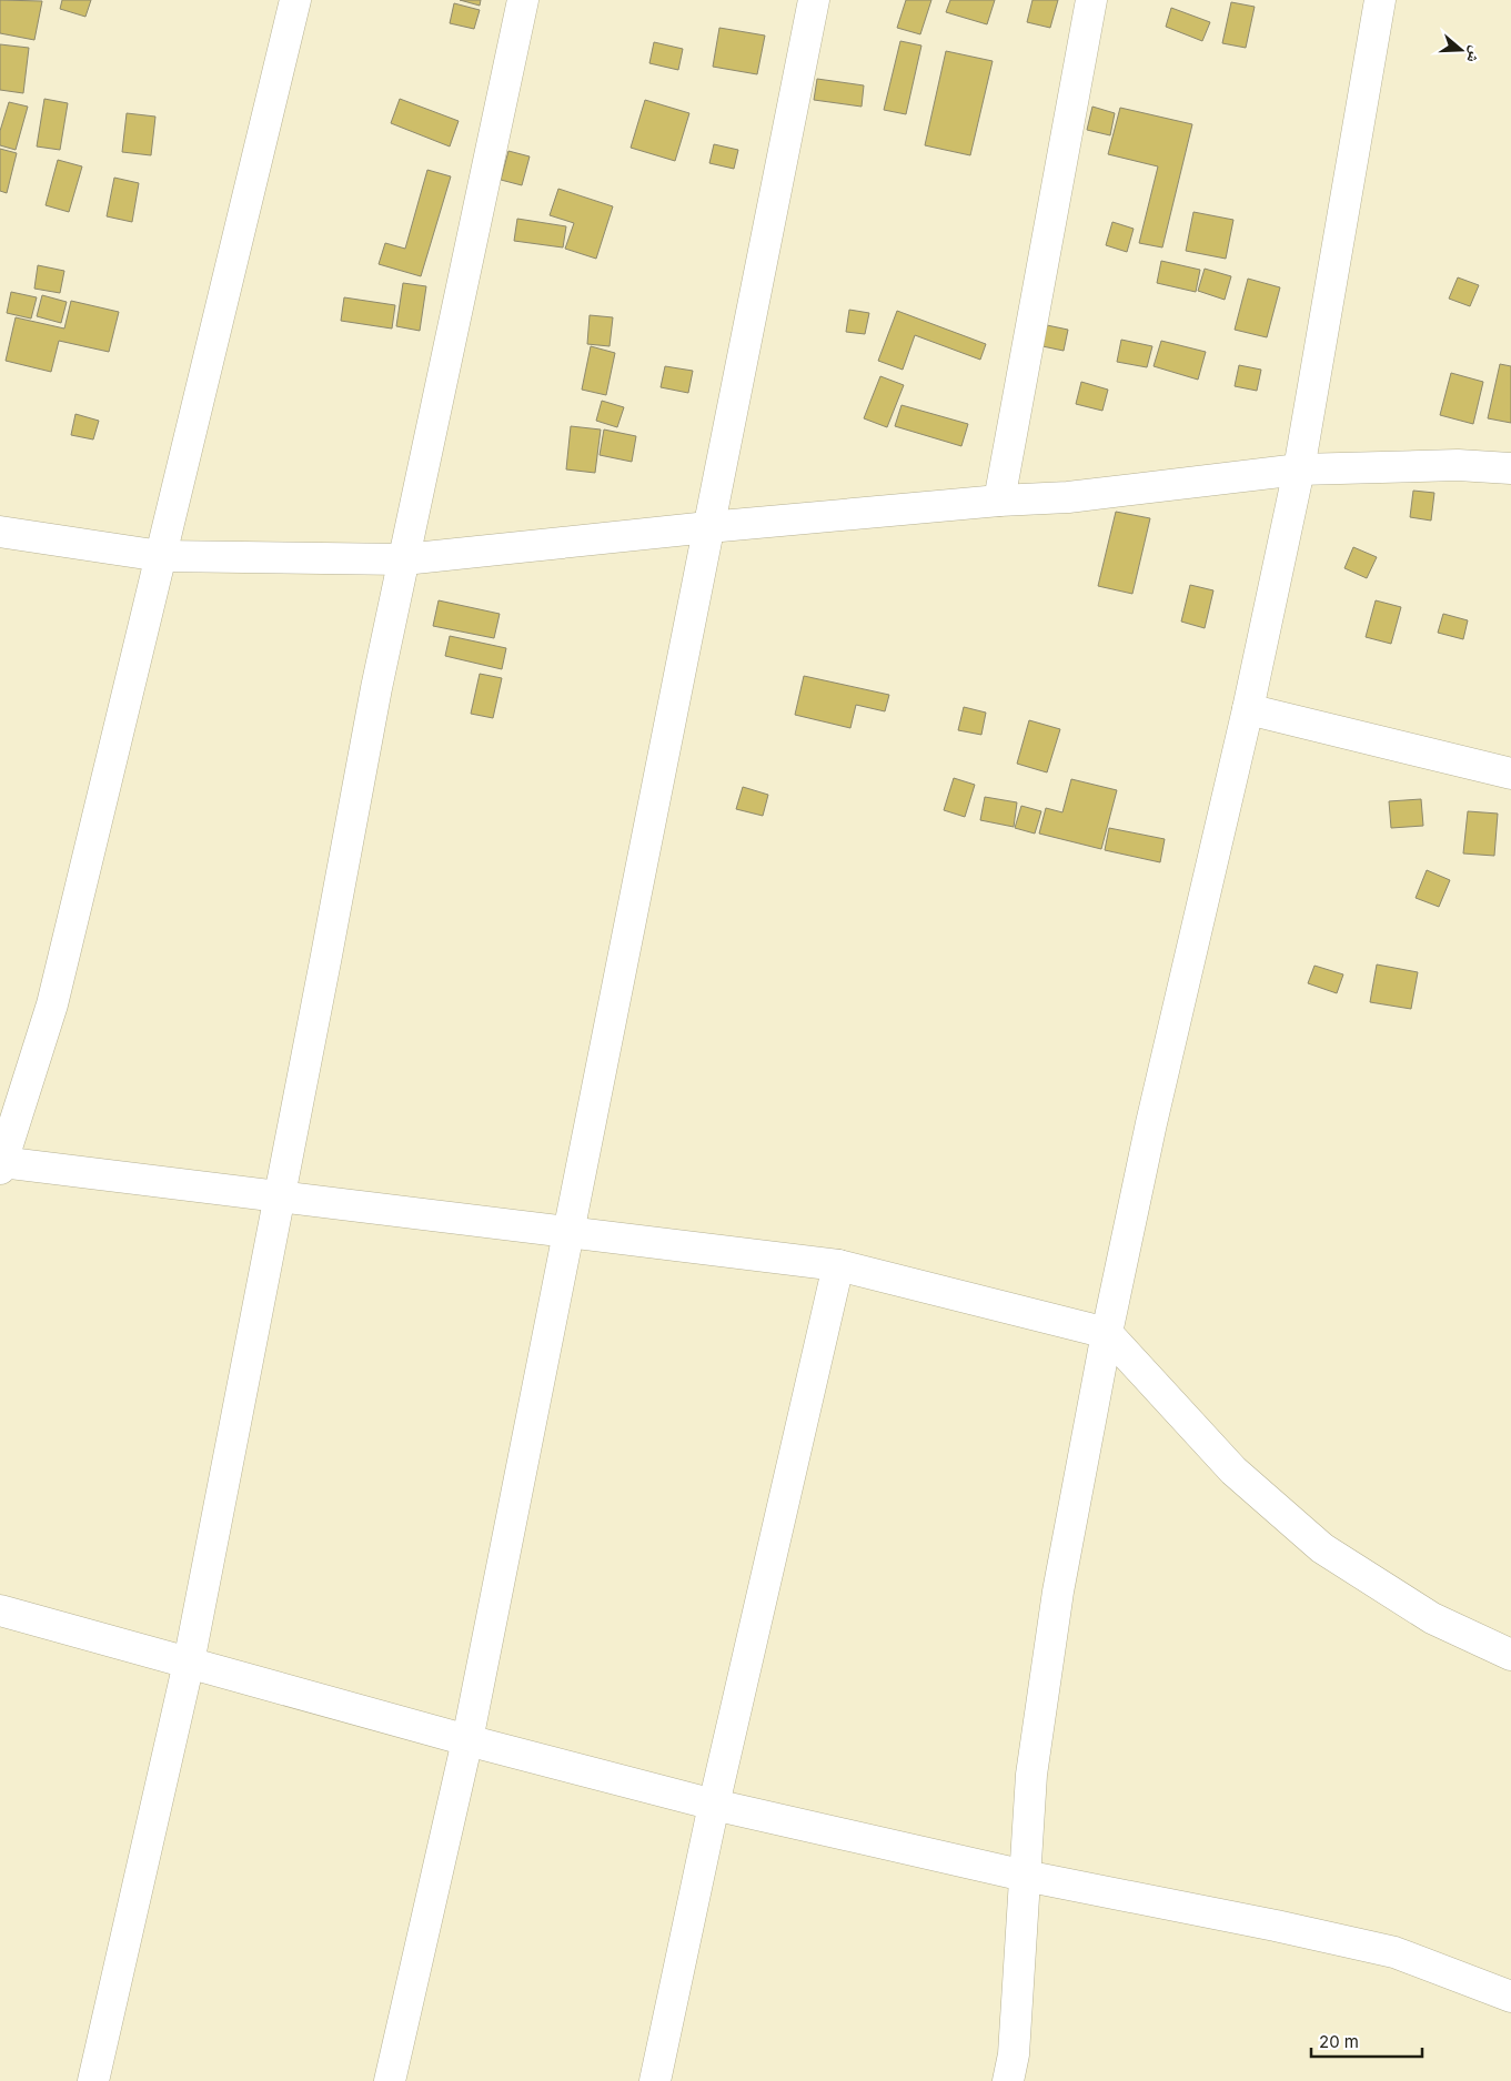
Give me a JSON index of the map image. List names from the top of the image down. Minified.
{"scale_bar":"20 m","north":"right"}
